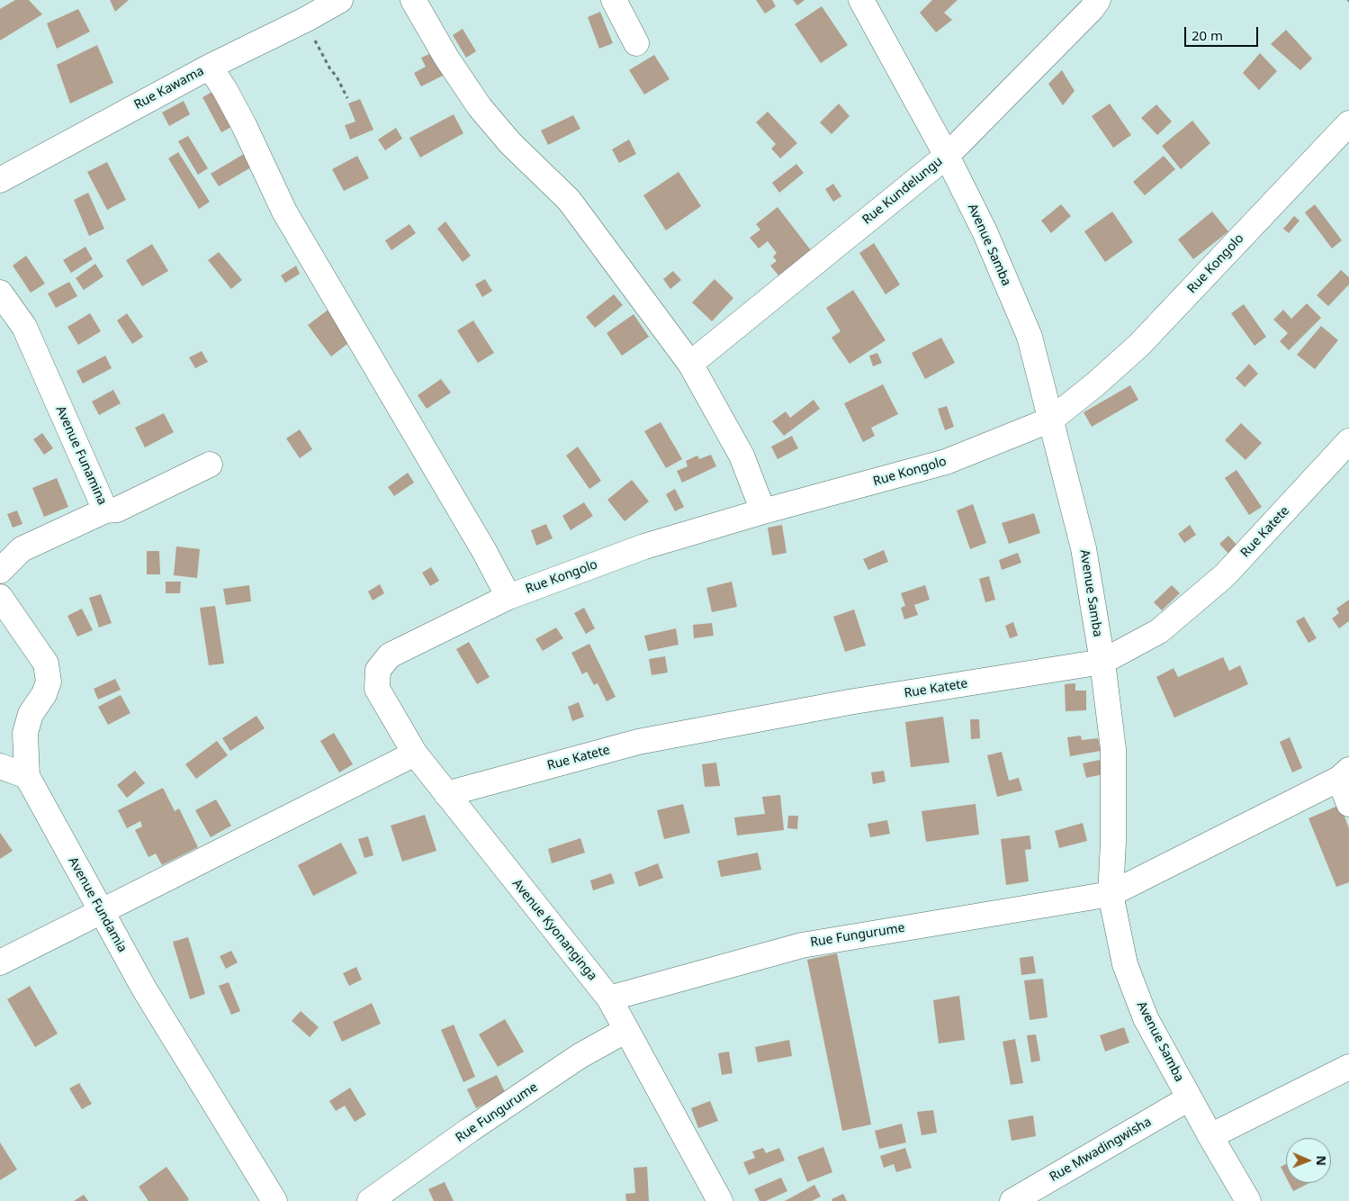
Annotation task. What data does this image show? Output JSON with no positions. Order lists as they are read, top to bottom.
{
  "streets": {
    "street": [
      "Rue Kawama",
      "Rue Kundelungu",
      "Avenue Samba",
      "Rue Kongolo",
      "Avenue Funamina",
      "Rue Katete",
      "Avenue Fundamia",
      "Avenue Kyonanginga",
      "Rue Fungurume",
      "Rue Mwadingwisha"
    ]
  },
  "crossings": [
    ["Rue Kundelungu", "Avenue Samba"],
    ["Avenue Samba", "Rue Kongolo"],
    ["Avenue Samba", "Rue Katete"],
    ["Avenue Samba", "Rue Fungurume"],
    ["Avenue Samba", "Rue Mwadingwisha"],
    ["Rue Kongolo", "Avenue Kyonanginga"],
    ["Rue Katete", "Avenue Kyonanginga"],
    ["Avenue Kyonanginga", "Rue Fungurume"]
  ],
  "scale_bar": "20 m",
  "north": "right"
}
